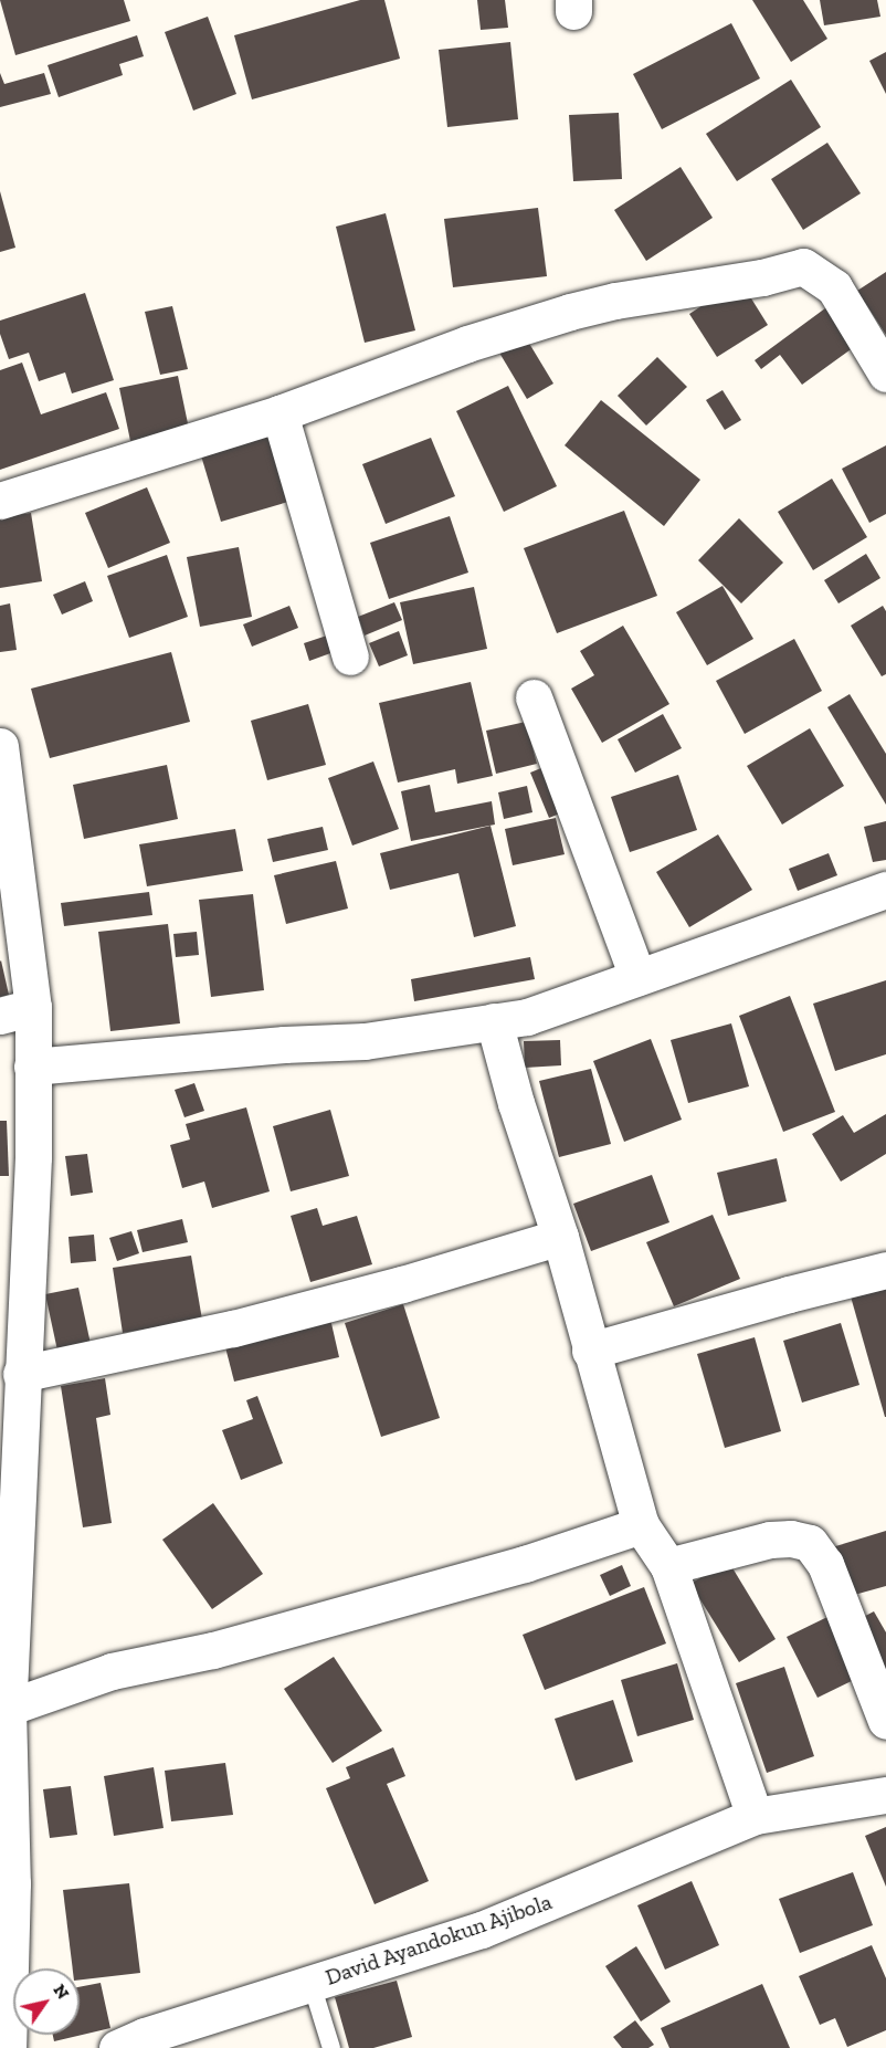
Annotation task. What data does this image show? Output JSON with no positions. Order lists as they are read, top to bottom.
{
  "streets": {
    "street": ["David Ayandokun Ajibola"]
  },
  "north": "top right"
}
